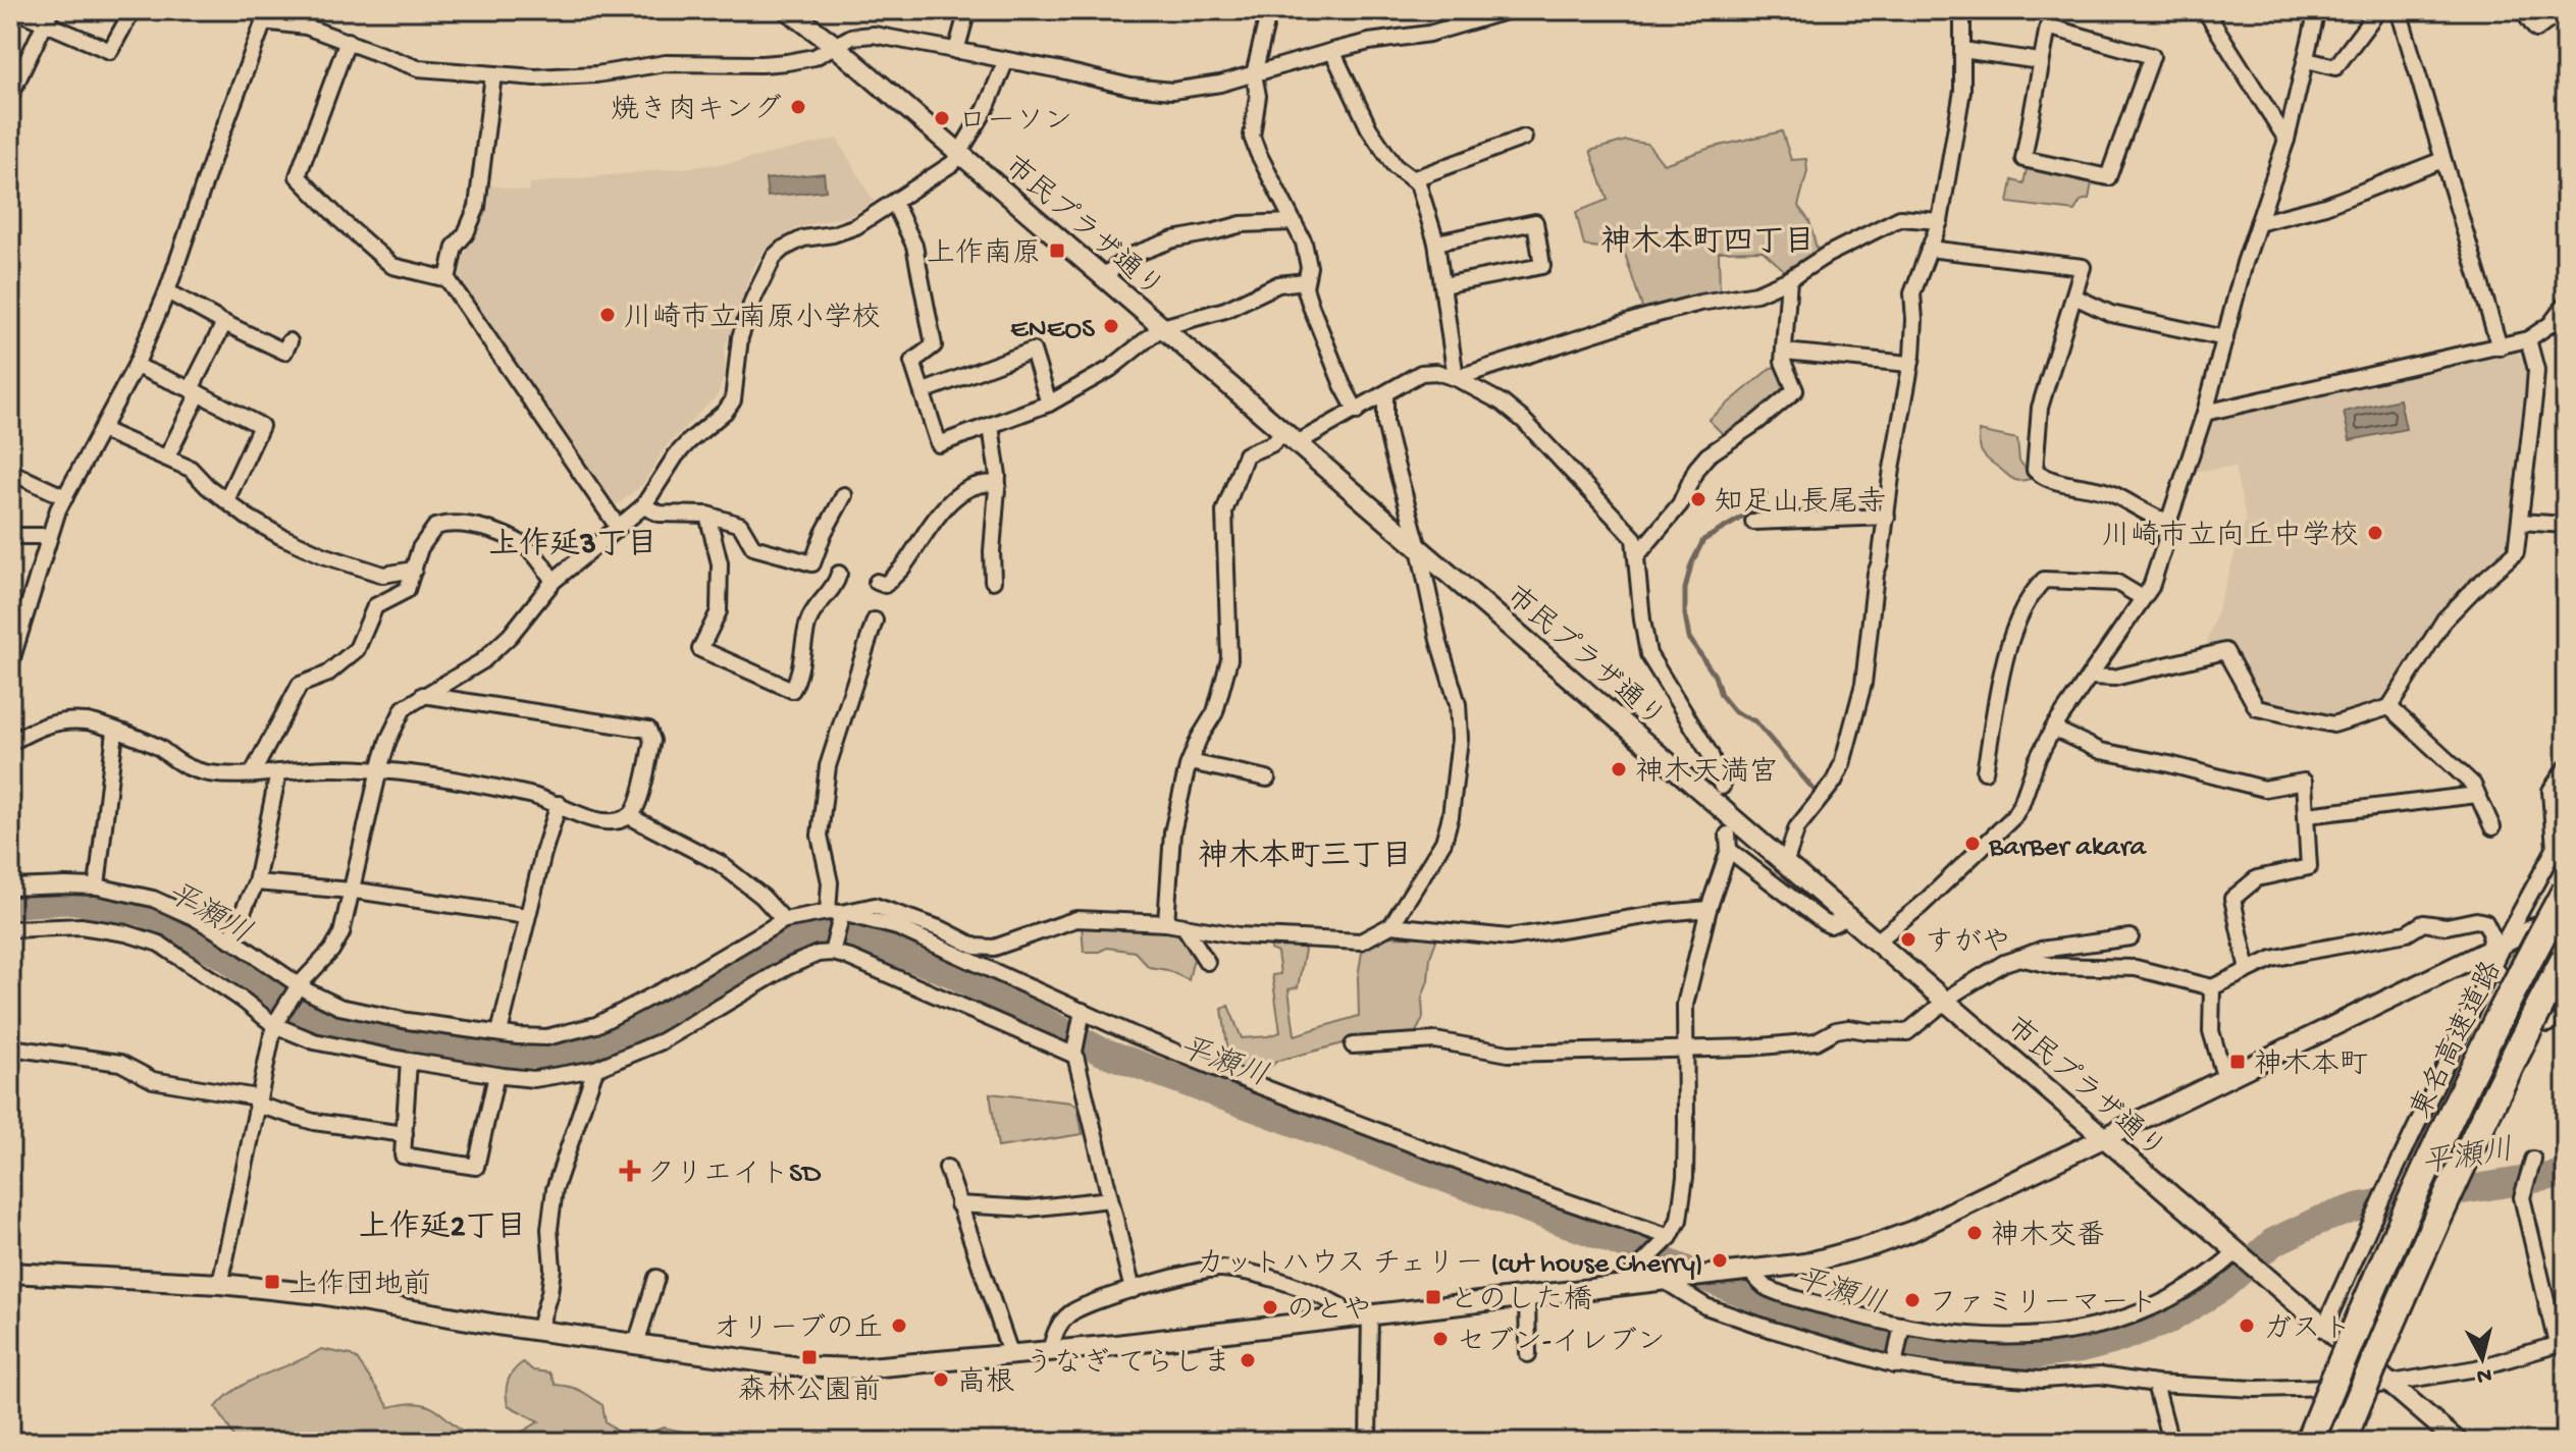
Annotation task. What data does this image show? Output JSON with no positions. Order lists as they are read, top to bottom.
{
  "streets": {
    "highway": ["東名高速道路"],
    "street": ["市民プラザ通り"]
  },
  "districts": [
    "神木本町四丁目",
    "上作延3丁目",
    "神木本町三丁目",
    "上作延2丁目"
  ],
  "water": ["平瀬川"],
  "places": {
    "other": [
      "焼き肉キング",
      "ローソン",
      "川崎市立南原小学校",
      "ENEOS",
      "知足山長尾寺",
      "川崎市立向丘中学校",
      "神木天満宮",
      "BarBer akara",
      "すがや",
      "神木交番",
      "カットハウス チェリー (cut house Cherry)",
      "ファミリーマート",
      "のとや",
      "オリーブの丘",
      "ガスト",
      "セブン-イレブン",
      "うなぎ てらしま",
      "高根"
    ],
    "transit": [
      "上作南原",
      "神木本町",
      "上作団地前",
      "とのした橋",
      "森林公園前"
    ],
    "health": ["クリエイトSD"]
  },
  "north": "bottom"
}
